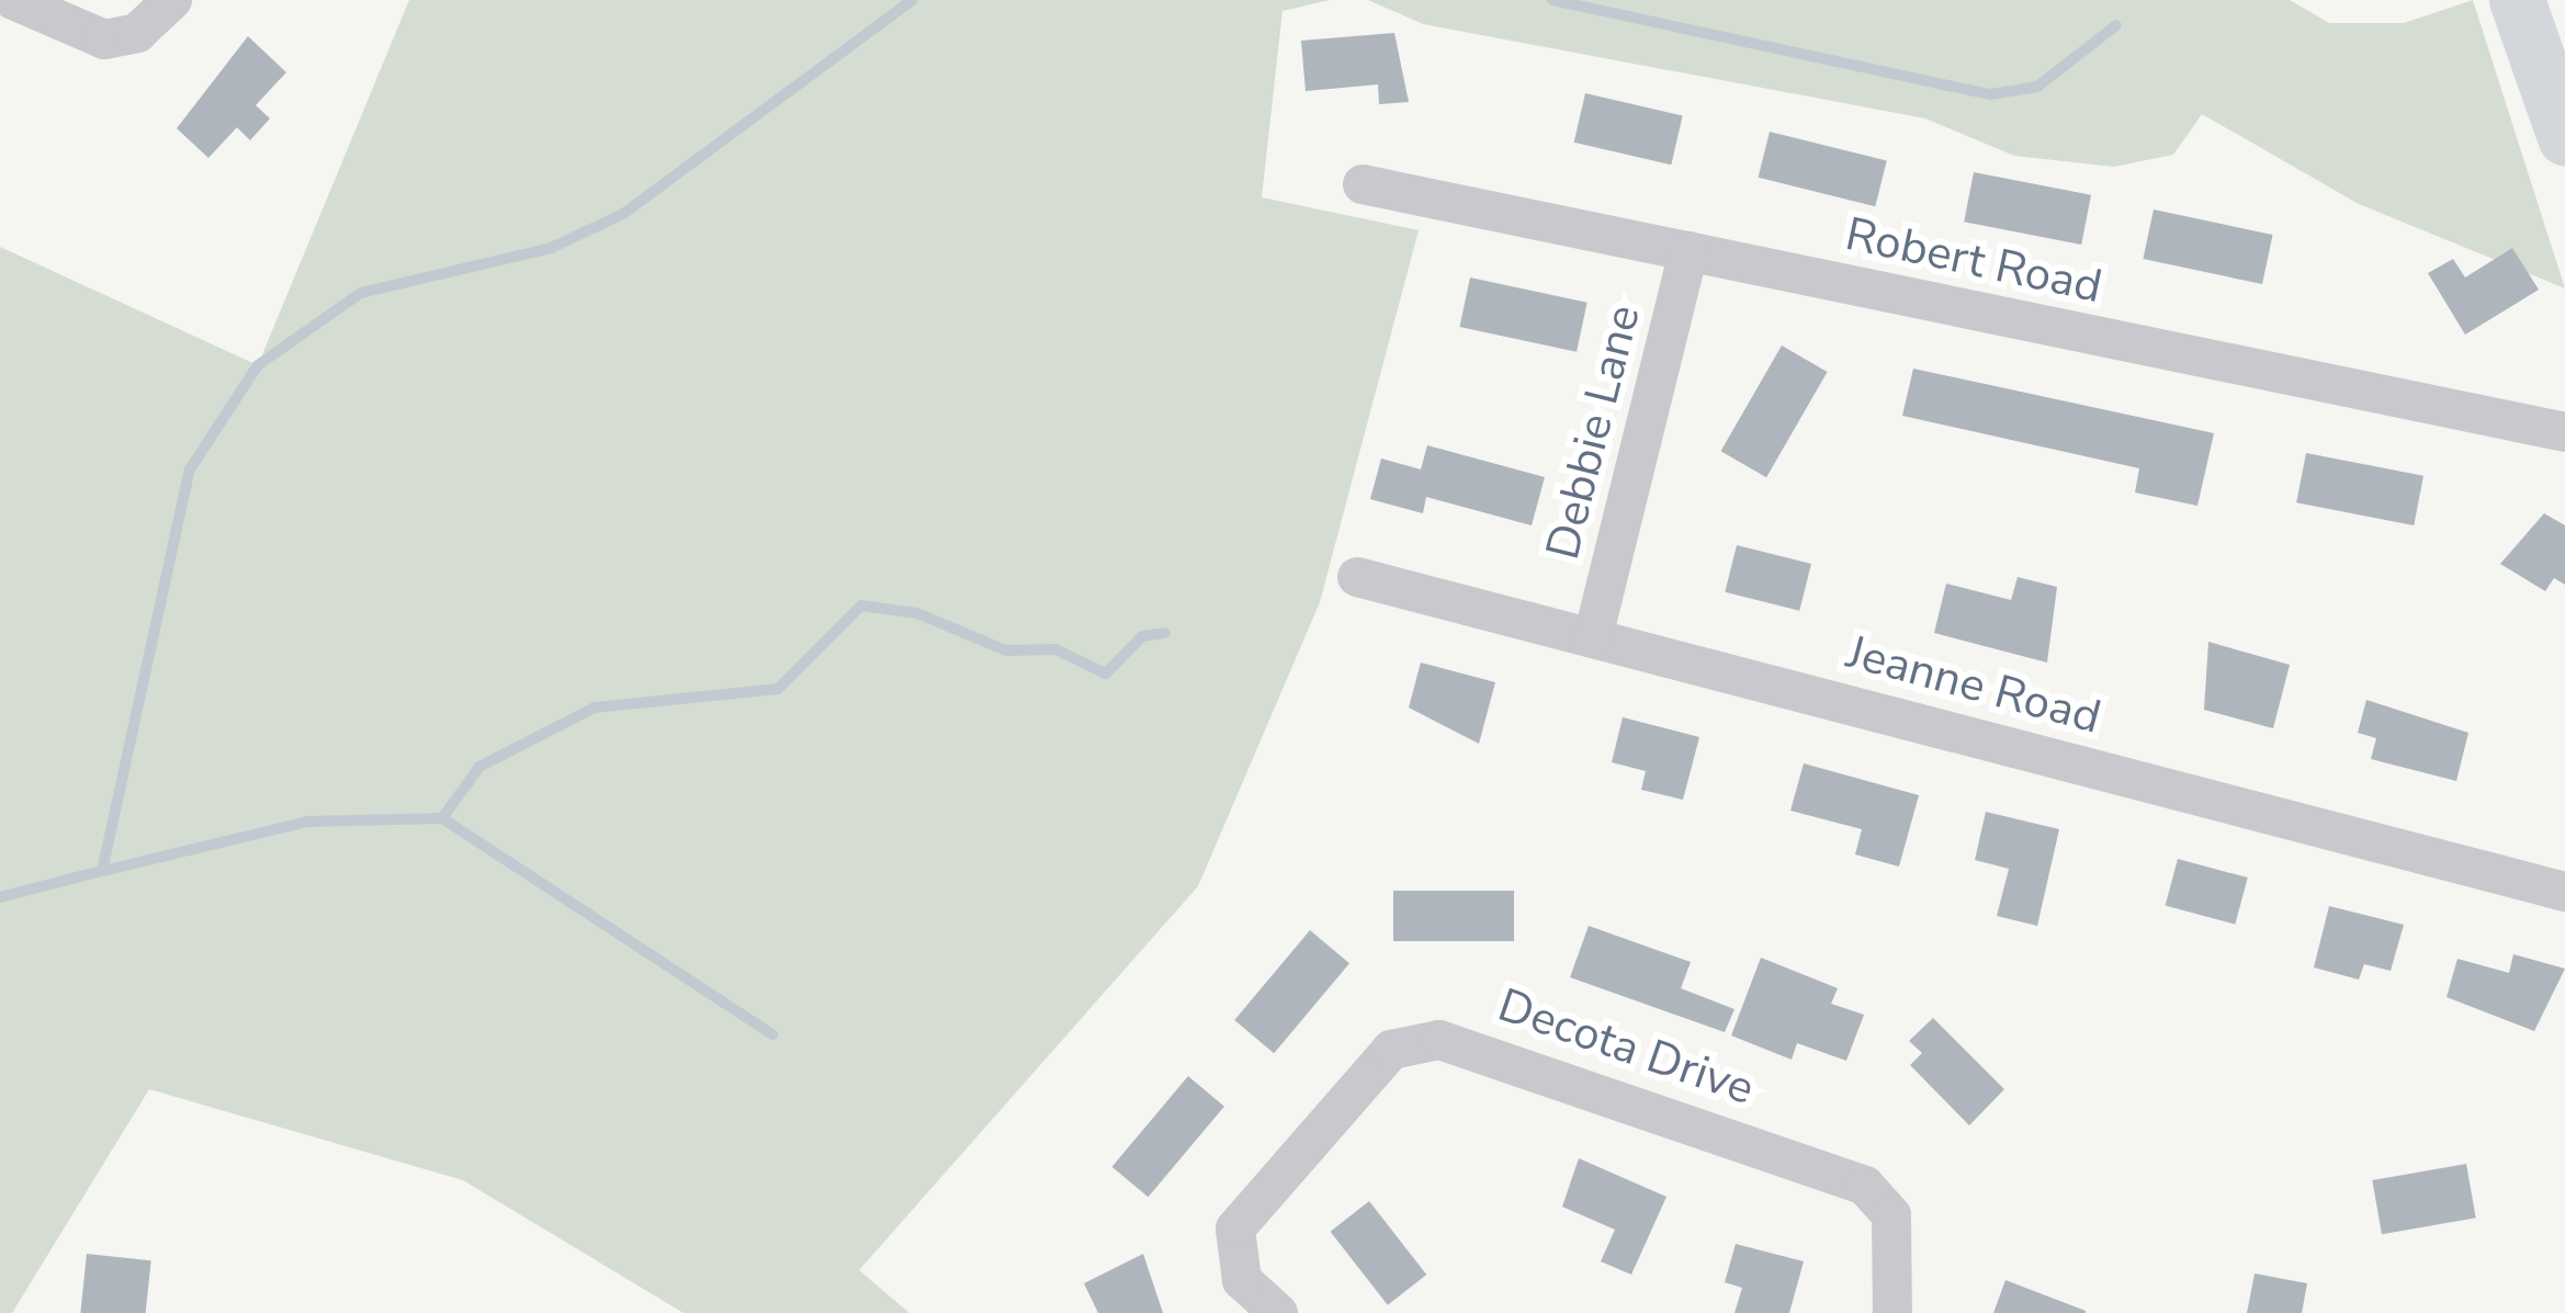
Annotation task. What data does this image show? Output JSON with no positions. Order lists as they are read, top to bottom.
{
  "streets": {
    "street": [
      "Robert Road",
      "Debbie Lane",
      "Jeanne Road",
      "Decota Drive"
    ]
  },
  "crossings": [
    ["Robert Road", "Debbie Lane"],
    ["Debbie Lane", "Jeanne Road"]
  ]
}
